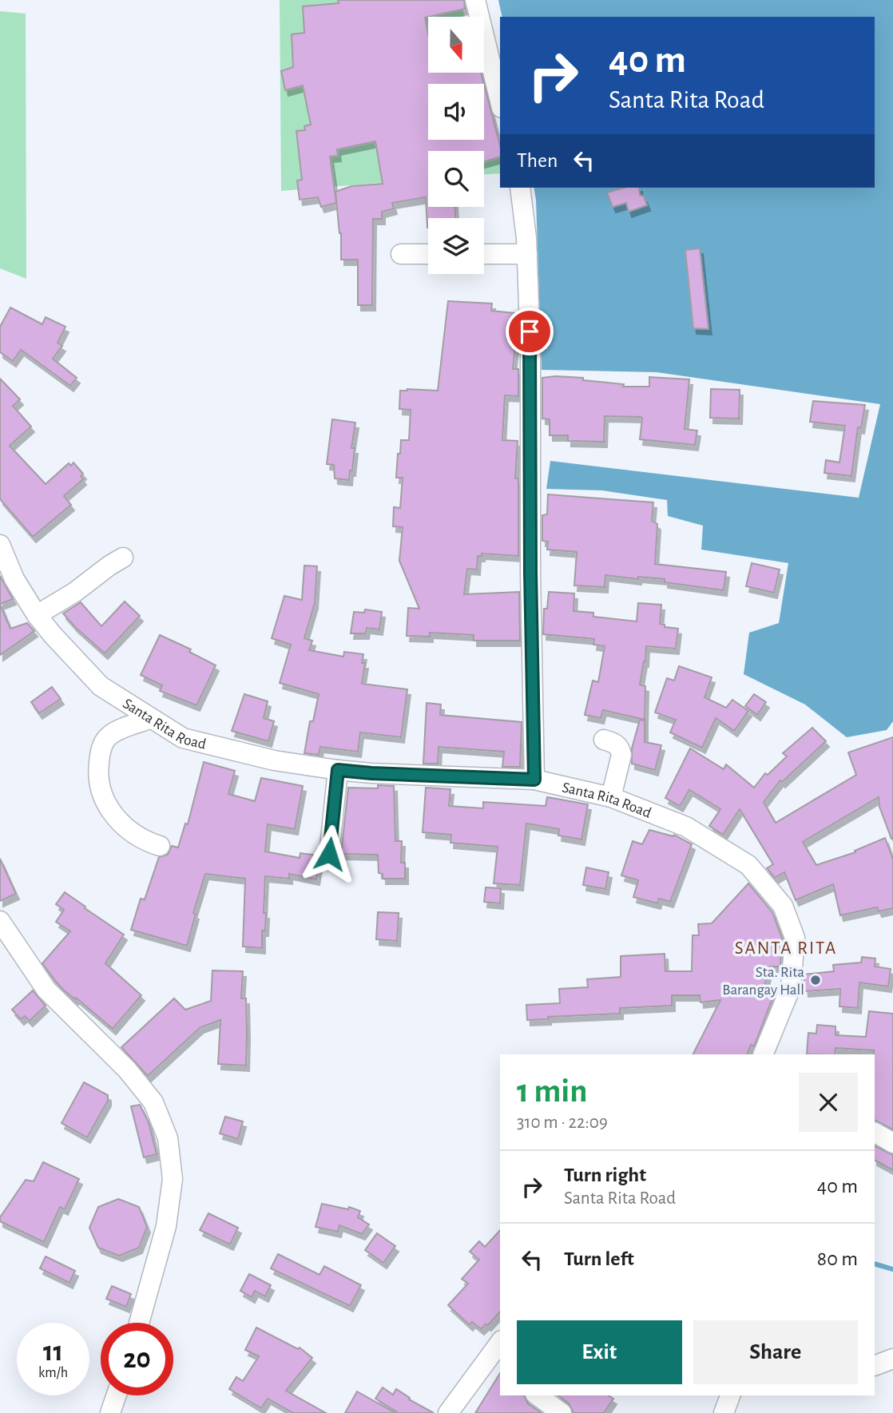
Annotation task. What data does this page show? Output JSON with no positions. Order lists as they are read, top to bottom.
{
  "streets": {
    "street": ["Santa Rita Road"]
  },
  "districts": ["SANTA RITA"],
  "places": ["Sta. Rita Barangay Hall"],
  "north": "bottom",
  "page": {
    "turn": ["40 m", "Santa Rita Road"],
    "then": "Then",
    "heading": ["1 min", "310 m · 22:09"],
    "list": [
      {
        "name": "Turn right",
        "note": "Santa Rita Road",
        "value": "40 m"
      },
      {
        "name": "Turn left",
        "value": "80 m"
      }
    ],
    "buttons": ["Exit", "Share"],
    "speed": "11 km/h",
    "limit": "20"
  }
}
